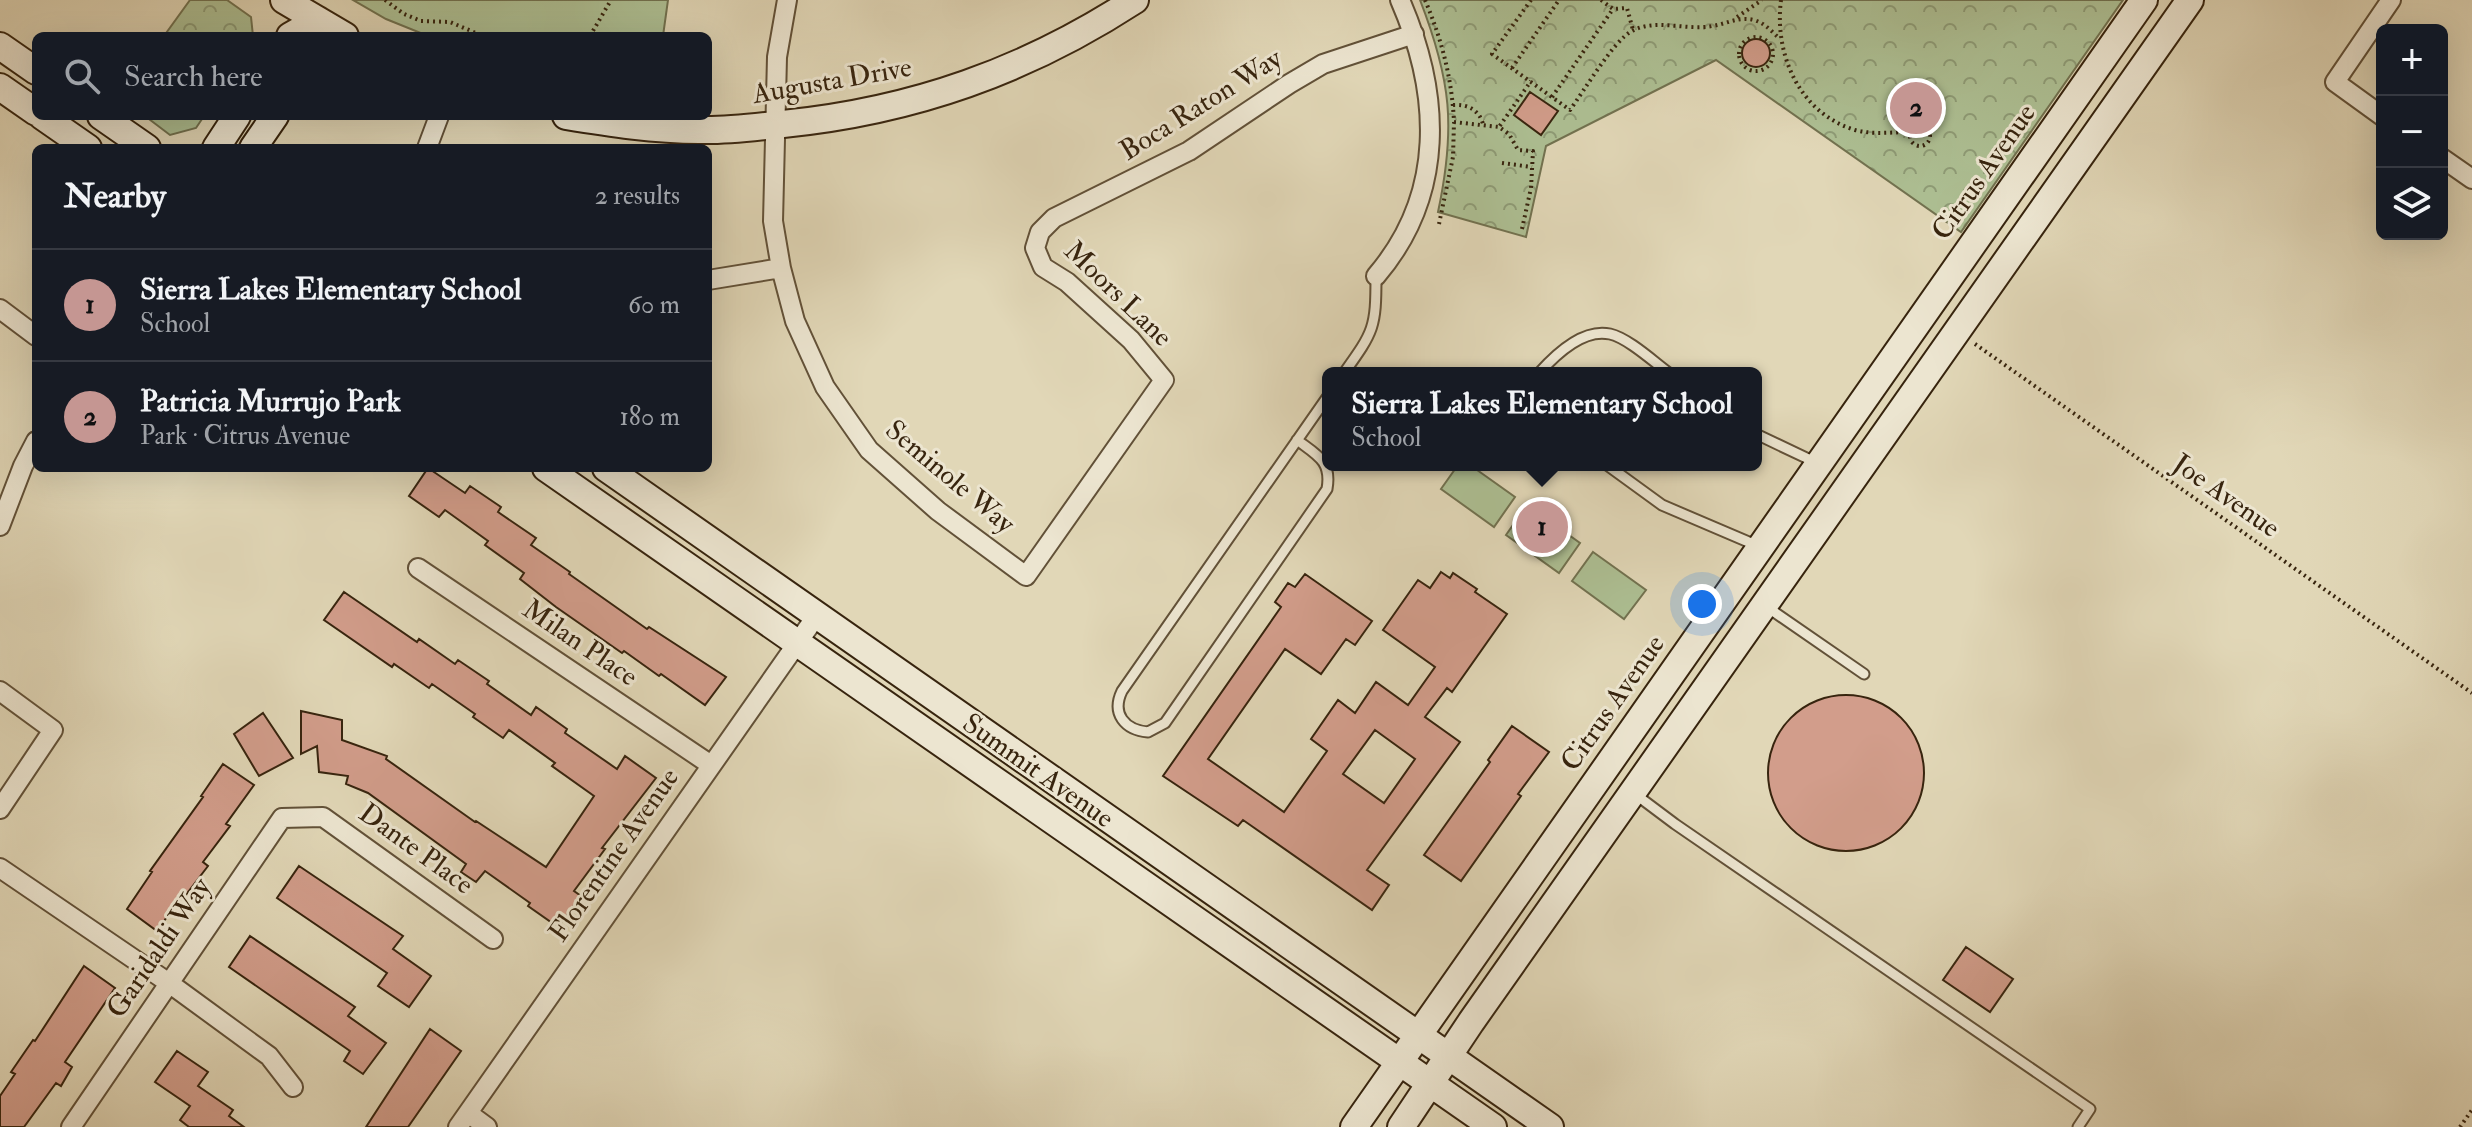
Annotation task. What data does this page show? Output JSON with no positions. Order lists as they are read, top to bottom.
{
  "streets": {
    "main road": ["Augusta Drive", "Citrus Avenue", "Summit Avenue"],
    "street": [
      "Boca Raton Way",
      "Moors Lane",
      "Seminole Way",
      "Milan Place",
      "Dante Place",
      "Florentine Avenue",
      "Garidaldi Way"
    ],
    "path": ["Joe Avenue"]
  },
  "crossings": [
    ["Augusta Drive", "Seminole Way"],
    ["Boca Raton Way", "Moors Lane"],
    ["Citrus Avenue", "Summit Avenue"],
    ["Moors Lane", "Seminole Way"],
    ["Milan Place", "Florentine Avenue"],
    ["Summit Avenue", "Florentine Avenue"],
    ["Dante Place", "Garidaldi Way"]
  ],
  "page": {
    "map_buttons": ["+", "−"],
    "search": "Search here",
    "pins": ["2", "1"],
    "heading": ["Nearby", "2 results"],
    "list": [
      {
        "mark": "1",
        "name": "Sierra Lakes Elementary School",
        "note": "School",
        "value": "60 m"
      },
      {
        "mark": "2",
        "name": "Patricia Murrujo Park",
        "note": "Park · Citrus Avenue",
        "value": "180 m"
      }
    ],
    "popup": ["Sierra Lakes Elementary School", "School"]
  }
}
